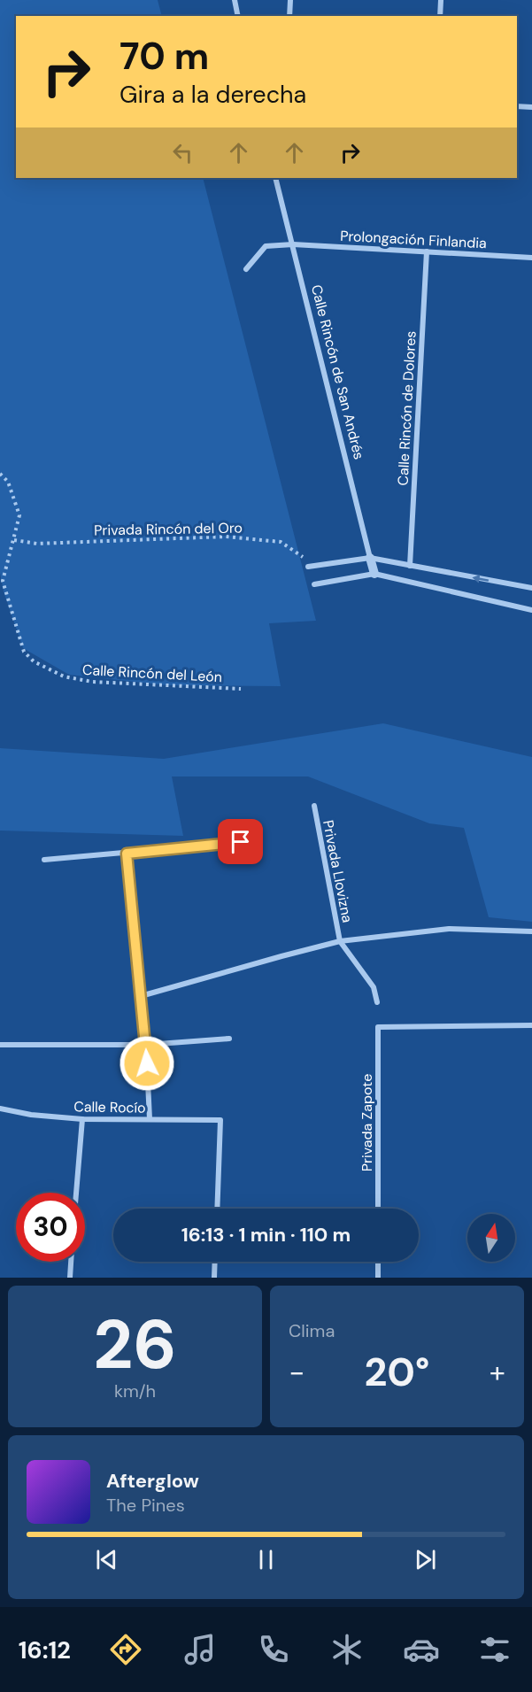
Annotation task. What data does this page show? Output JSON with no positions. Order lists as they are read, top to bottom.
{
  "streets": {
    "street": [
      "Prolongación Finlandia",
      "Calle Rincón de San Andrés",
      "Calle Rincón de Dolores",
      "Privada Llovizna",
      "Calle Rocío",
      "Privada Zapote"
    ],
    "path": ["Privada Rincón del Oro", "Calle Rincón del León"]
  },
  "crossings": [
    ["Prolongación Finlandia", "Calle Rincón de San Andrés"],
    ["Prolongación Finlandia", "Calle Rincón de Dolores"],
    ["Privada Rincón del Oro", "Calle Rincón del León"]
  ],
  "north": "top",
  "page": {
    "turn": ["70 m", "Gira a la derecha"],
    "limit": "30",
    "trip": "16:13 · 1 min · 110 m",
    "tile": [
      ["26", "km/h"],
      "Clima"
    ],
    "heat": ["−", "20°", "+"],
    "song": ["Afterglow", "The Pines"],
    "tabs": "16:12"
  }
}
